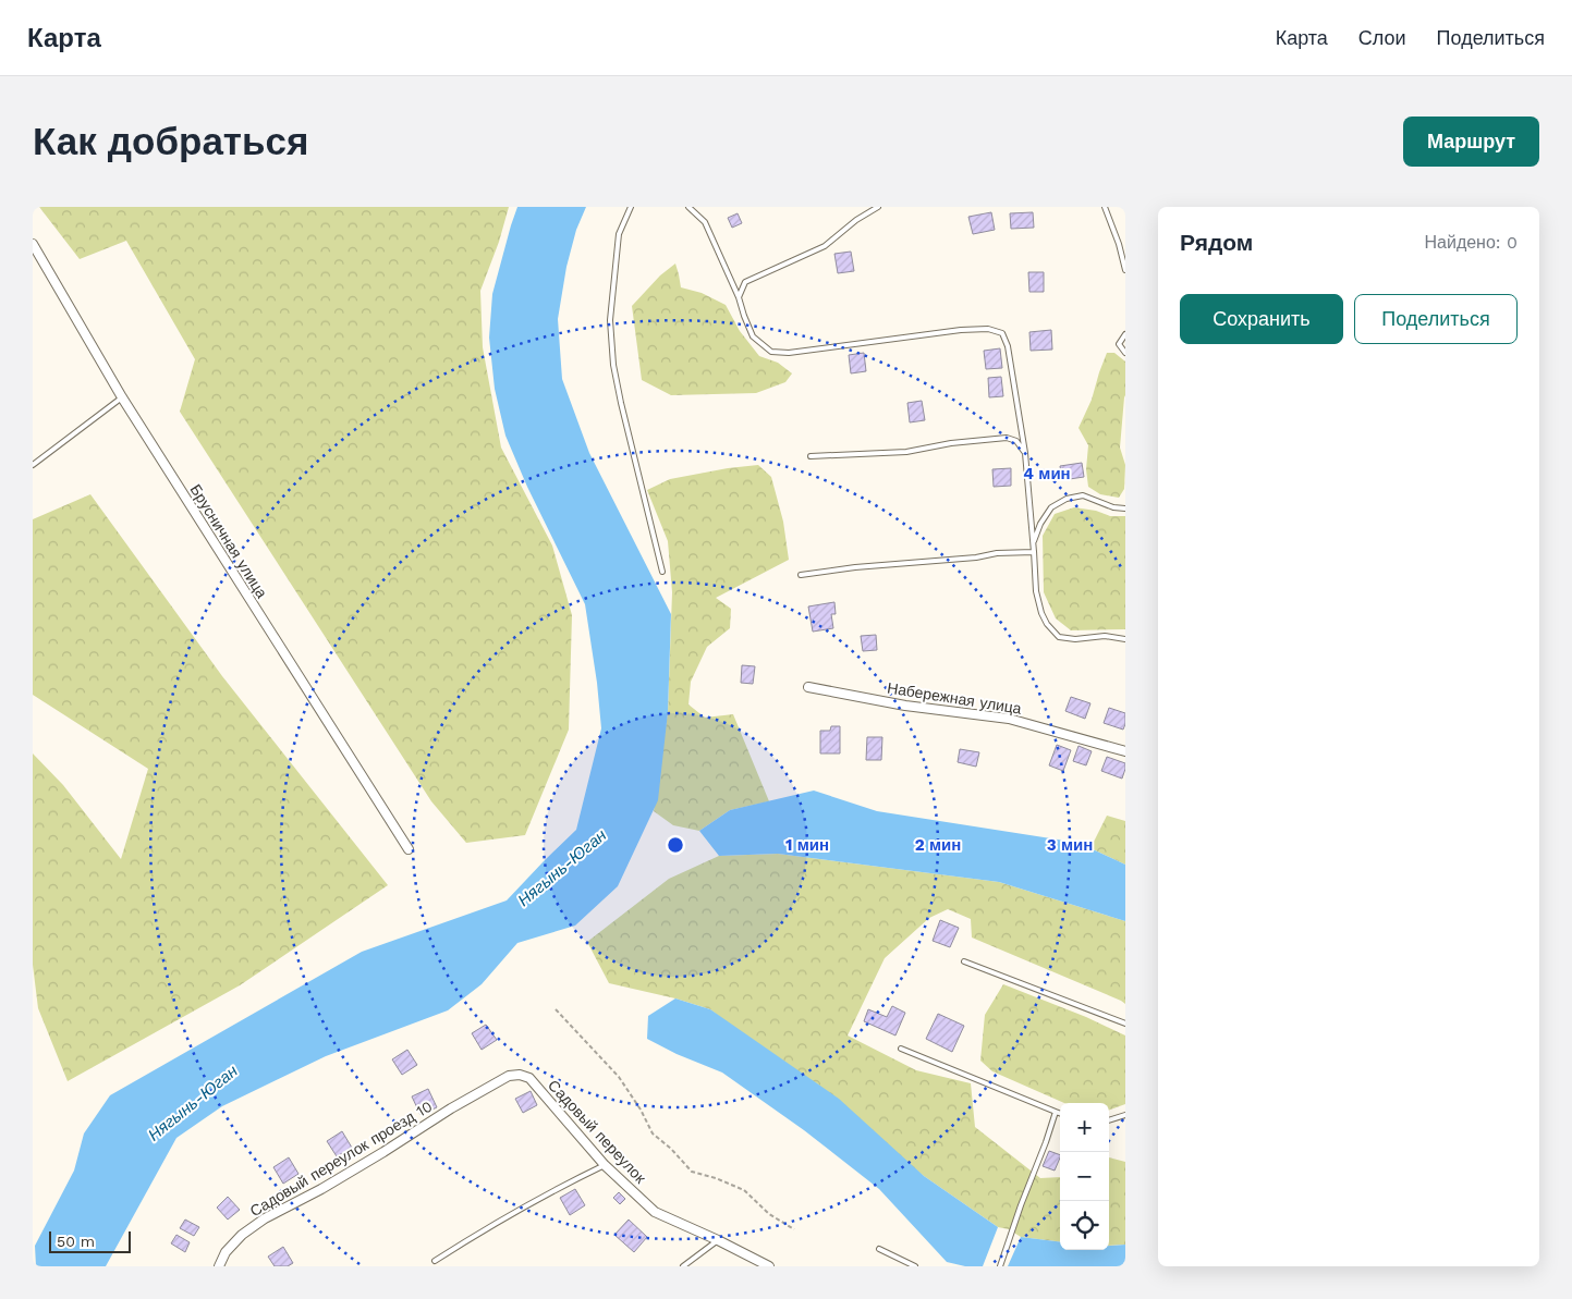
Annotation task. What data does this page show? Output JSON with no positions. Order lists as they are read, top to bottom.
{
  "streets": {
    "street": [
      "Брусничная улица",
      "Набережная улица",
      "Садовый переулок",
      "Садовый переулок проезд 10"
    ]
  },
  "crossings": [
    ["Садовый переулок", "Садовый переулок проезд 10"]
  ],
  "water": ["Нягынь-Юган"],
  "scale_bar": "50 m",
  "page": {
    "header": "Карта",
    "nav": ["Карта", "Слои", "Поделиться"],
    "buttons": [
      "Маршрут",
      ["Сохранить", "Поделиться"]
    ],
    "title": "Как добраться",
    "heading": ["Рядом", "Найдено: 0"],
    "map_buttons": ["+", "−"],
    "scale": "50 m"
  },
  "rings": [
    "4 мин",
    "1 мин",
    "2 мин",
    "3 мин"
  ]
}
